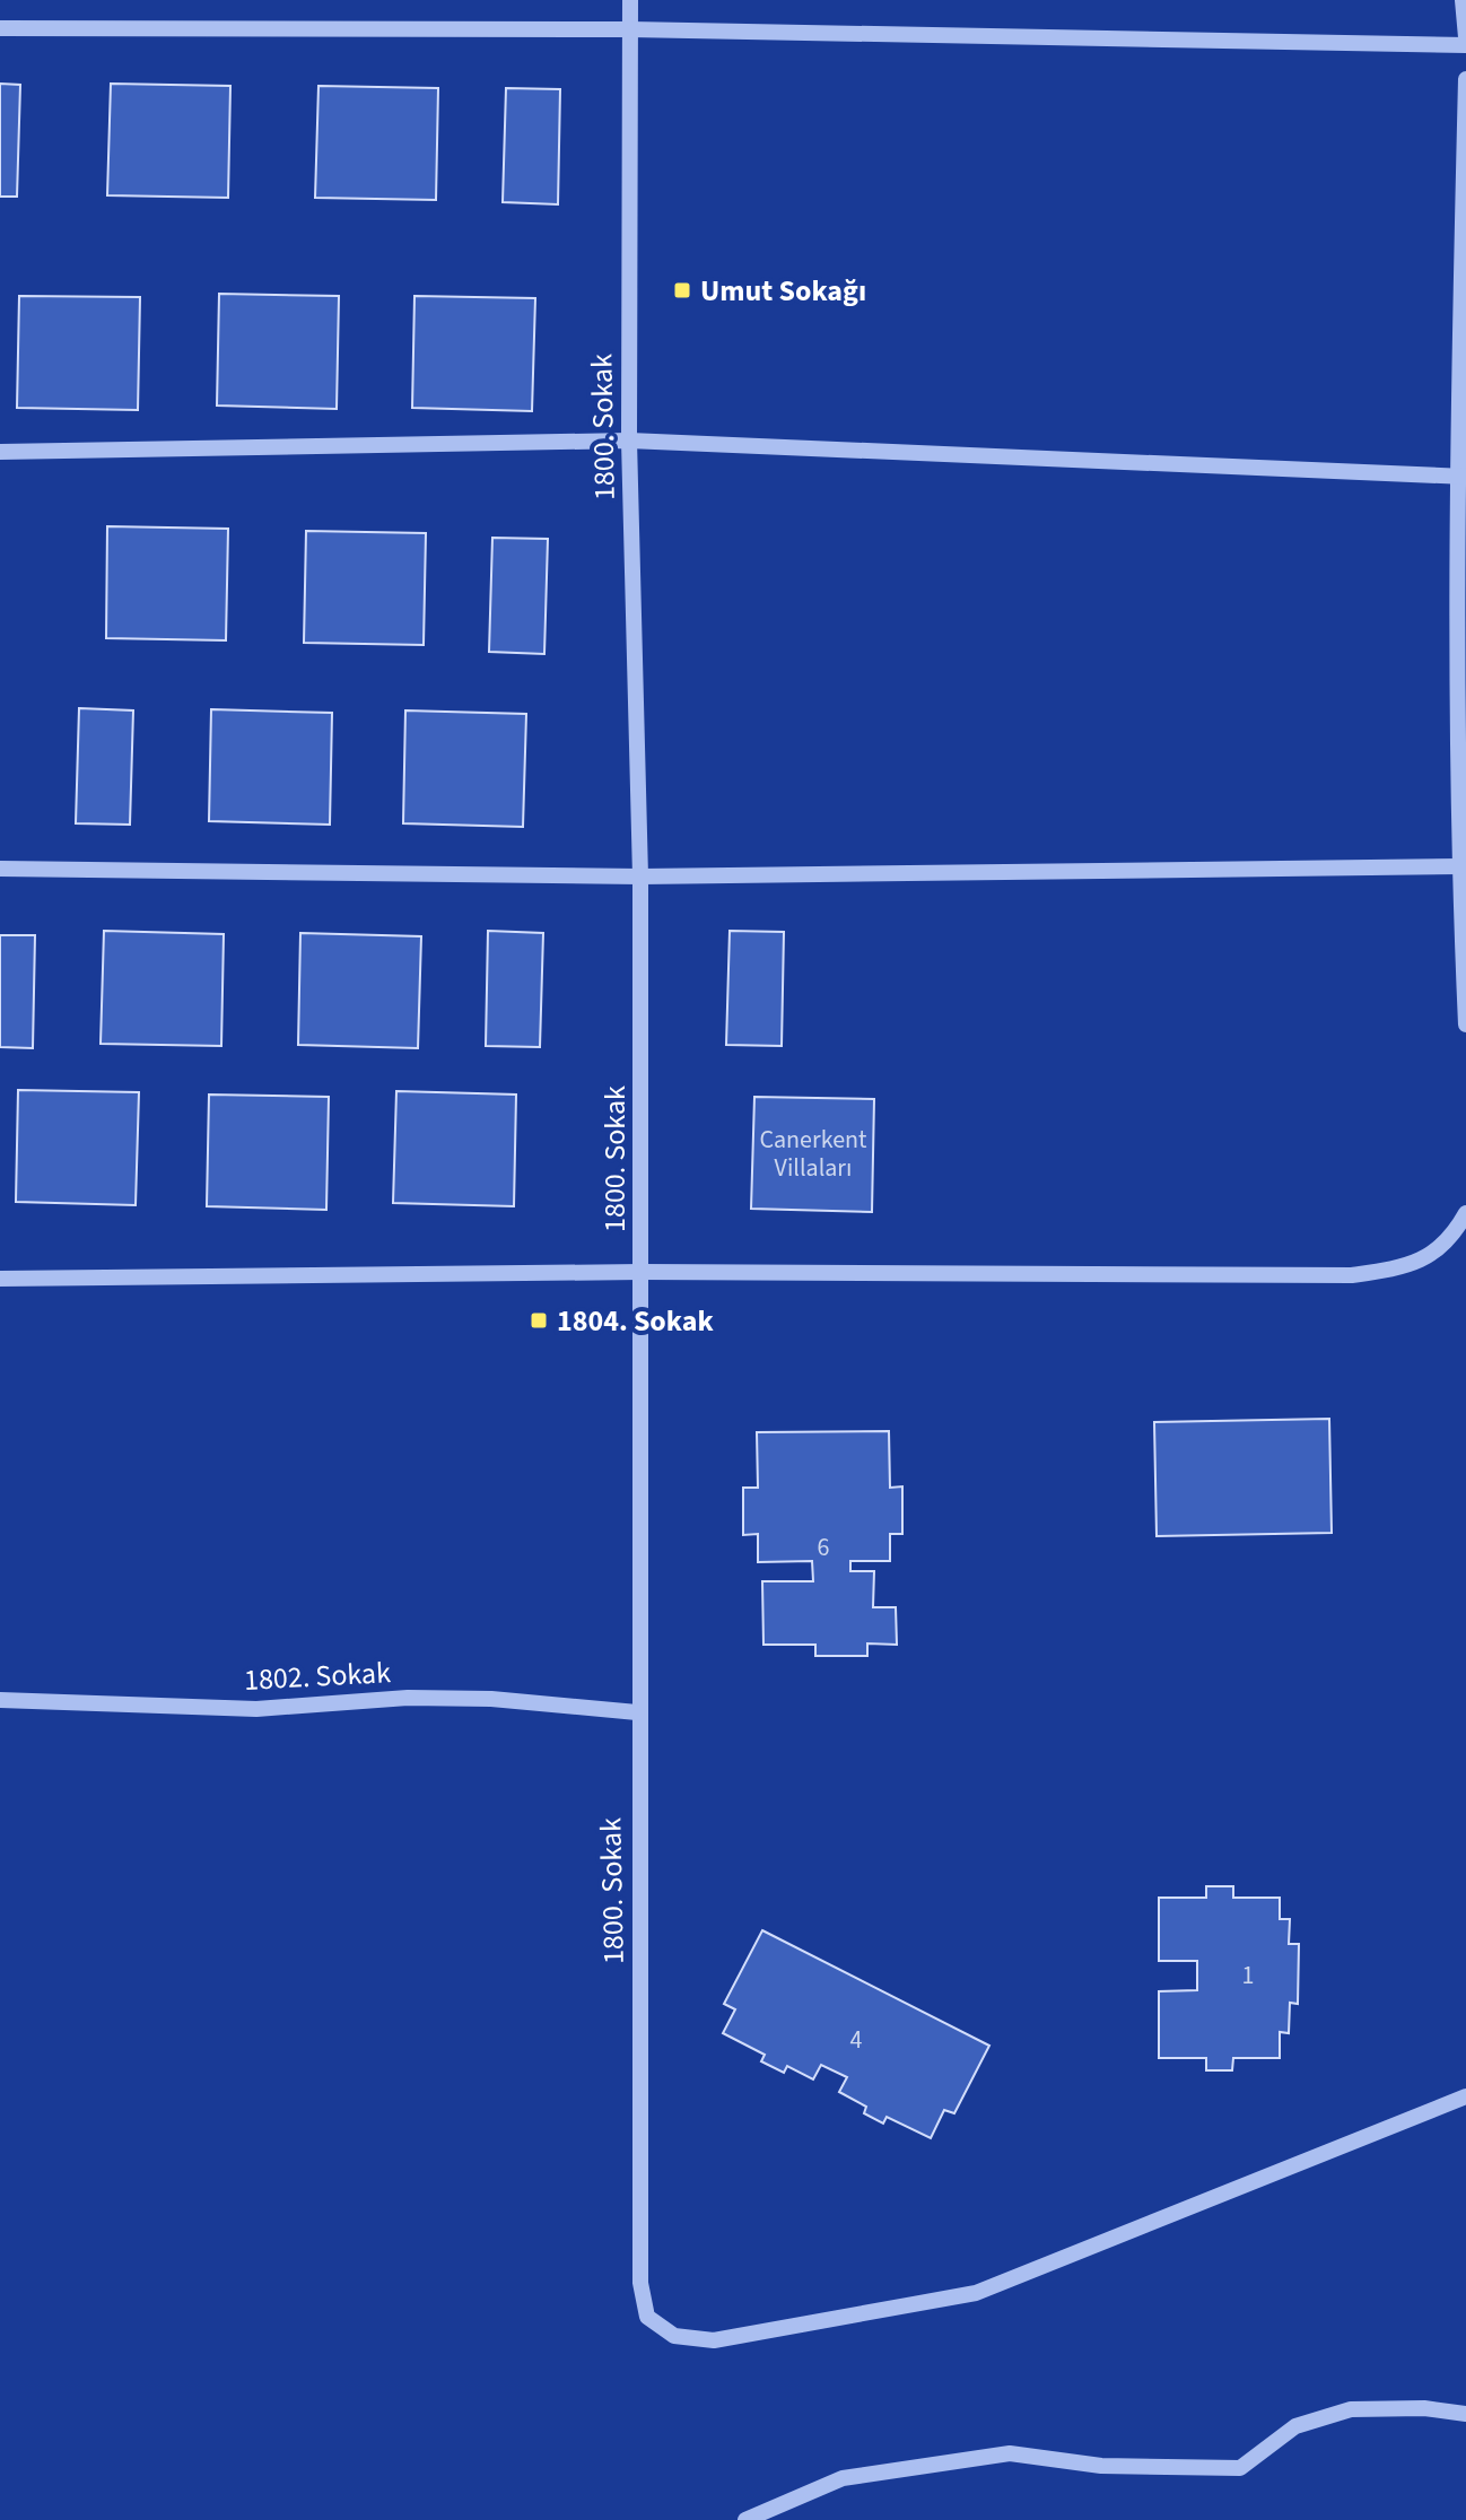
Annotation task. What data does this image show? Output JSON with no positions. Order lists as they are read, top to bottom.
{
  "streets": {
    "street": ["1800. Sokak", "1802. Sokak"]
  },
  "crossings": [
    ["1800. Sokak", "1802. Sokak"]
  ],
  "places": {
    "transit": ["Umut Sokağı", "1804. Sokak"]
  },
  "house_numbers": [
    "Canerkent Villaları",
    "6",
    "1",
    "4"
  ]
}
